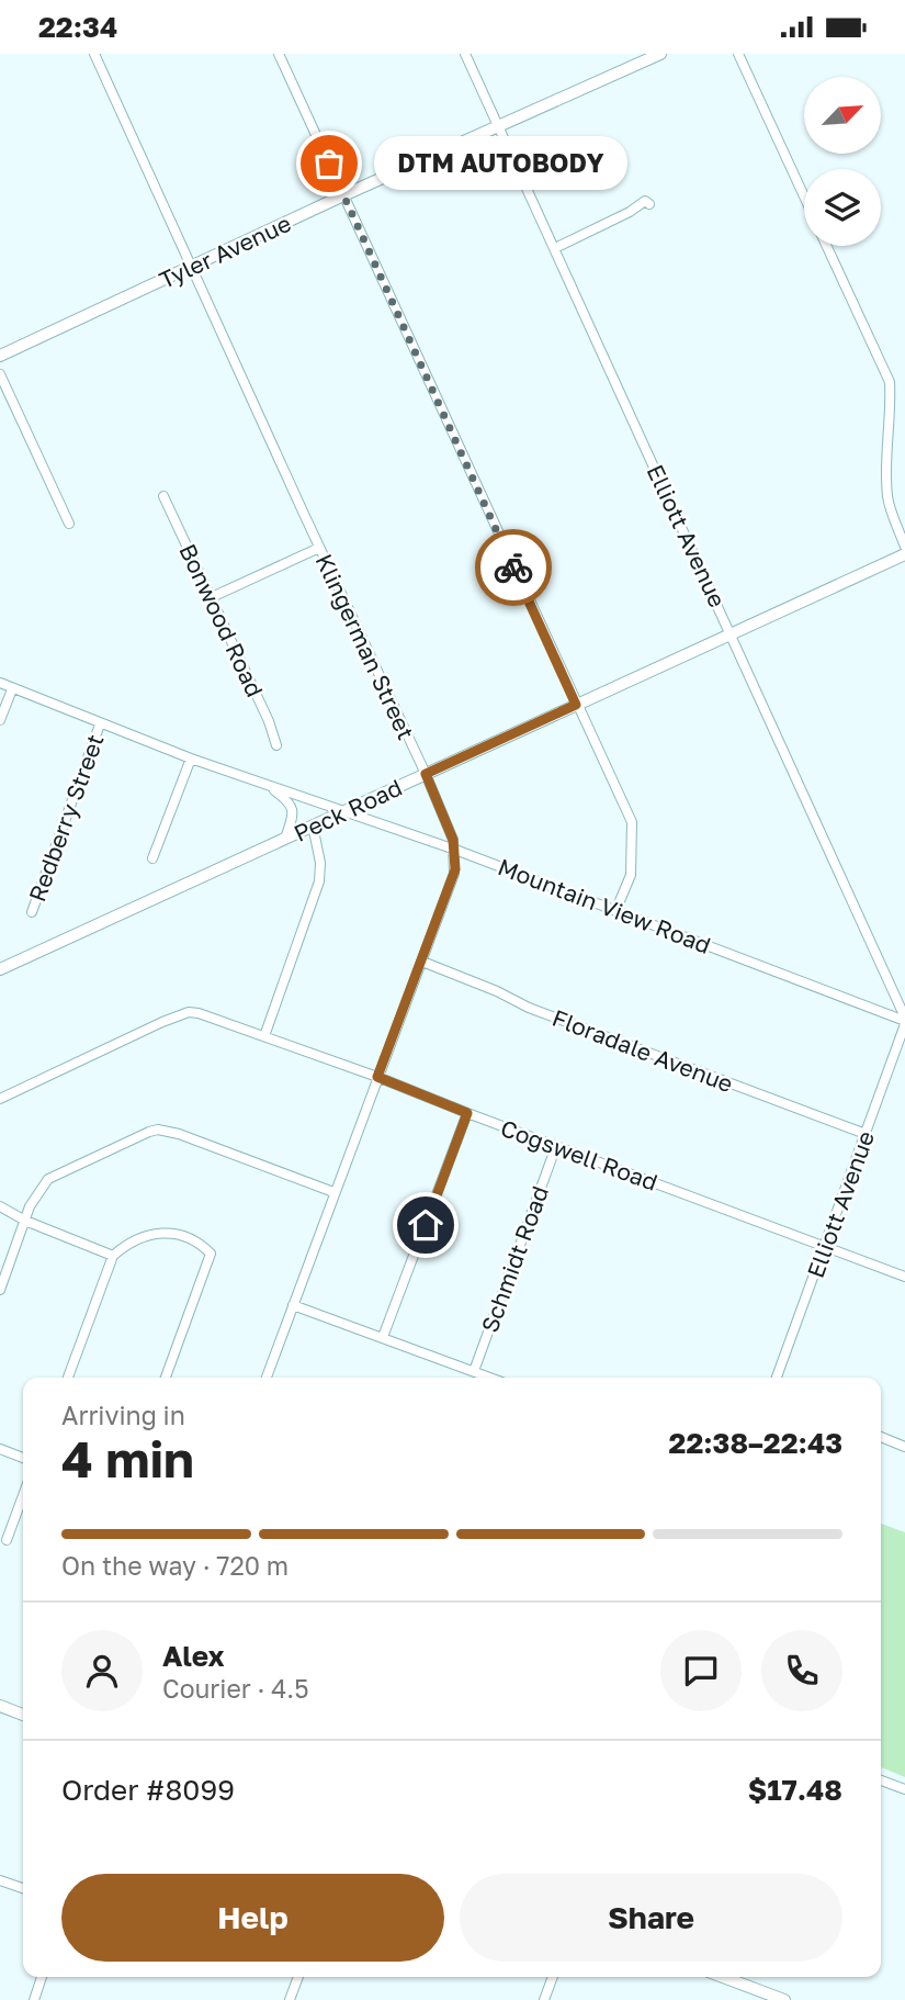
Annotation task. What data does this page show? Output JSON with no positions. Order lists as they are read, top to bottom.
{
  "streets": {
    "main road": ["Tyler Avenue", "Peck Road"],
    "street": [
      "Elliott Avenue",
      "Bonwood Road",
      "Klingerman Street",
      "Redberry Street",
      "Mountain View Road",
      "Floradale Avenue",
      "Cogswell Road",
      "Schmidt Road"
    ]
  },
  "crossings": [
    ["Tyler Avenue", "Elliott Avenue"],
    ["Tyler Avenue", "Klingerman Street"],
    ["Elliott Avenue", "Peck Road"],
    ["Elliott Avenue", "Mountain View Road"],
    ["Elliott Avenue", "Floradale Avenue"],
    ["Elliott Avenue", "Cogswell Road"],
    ["Klingerman Street", "Peck Road"],
    ["Klingerman Street", "Mountain View Road"],
    ["Klingerman Street", "Floradale Avenue"],
    ["Klingerman Street", "Cogswell Road"],
    ["Peck Road", "Mountain View Road"],
    ["Redberry Street", "Mountain View Road"],
    ["Cogswell Road", "Schmidt Road"]
  ],
  "places": ["DTM AUTOBODY"],
  "north": "top right",
  "page": {
    "status": "22:34",
    "bubble": "DTM AUTOBODY",
    "heading": ["4 min", "Arriving in", "22:38–22:43"],
    "panel": [
      "Alex",
      "Courier · 4.5",
      "Order #8099",
      "$17.48"
    ],
    "bar": "On the way · 720 m",
    "buttons": ["Help", "Share"]
  }
}
